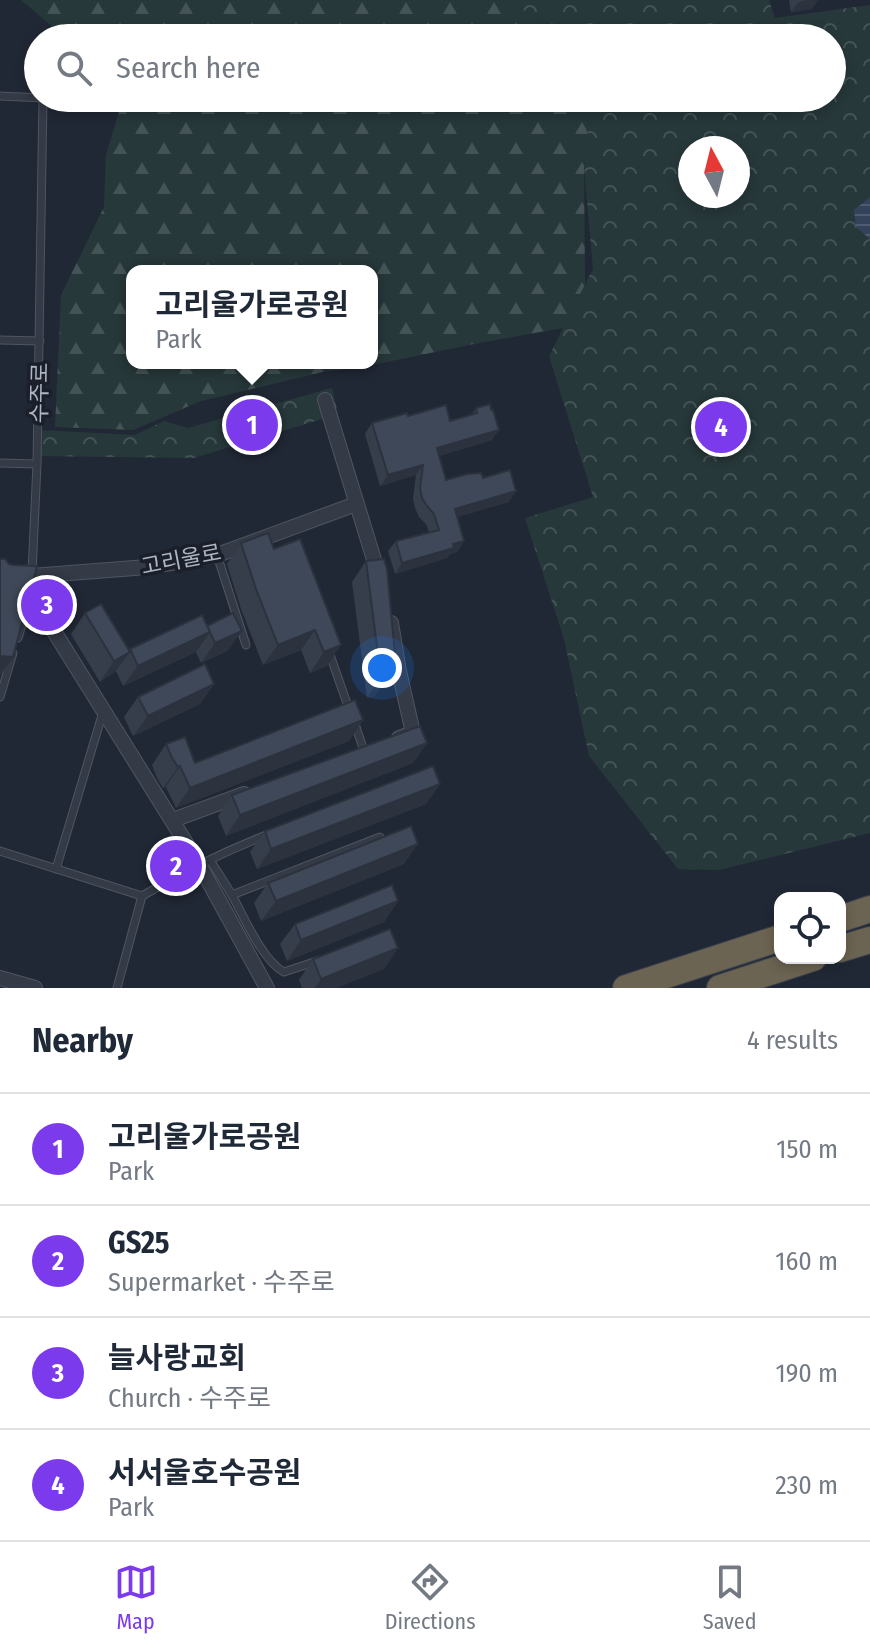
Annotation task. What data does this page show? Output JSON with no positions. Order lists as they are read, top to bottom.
{
  "streets": {
    "street": ["수주로", "고리울로"]
  },
  "crossings": [
    ["수주로", "고리울로"]
  ],
  "north": "top",
  "page": {
    "search": "Search here",
    "popup": ["고리울가로공원", "Park"],
    "pins": [
      "1",
      "4",
      "3",
      "2"
    ],
    "heading": ["Nearby", "4 results"],
    "list": [
      {
        "mark": "1",
        "name": "고리울가로공원",
        "note": "Park",
        "value": "150 m"
      },
      {
        "mark": "2",
        "name": "GS25",
        "note": "Supermarket · 수주로",
        "value": "160 m"
      },
      {
        "mark": "3",
        "name": "늘사랑교회",
        "note": "Church · 수주로",
        "value": "190 m"
      },
      {
        "mark": "4",
        "name": "서서울호수공원",
        "note": "Park",
        "value": "230 m"
      }
    ],
    "nav": ["Map", "Directions", "Saved"]
  }
}
